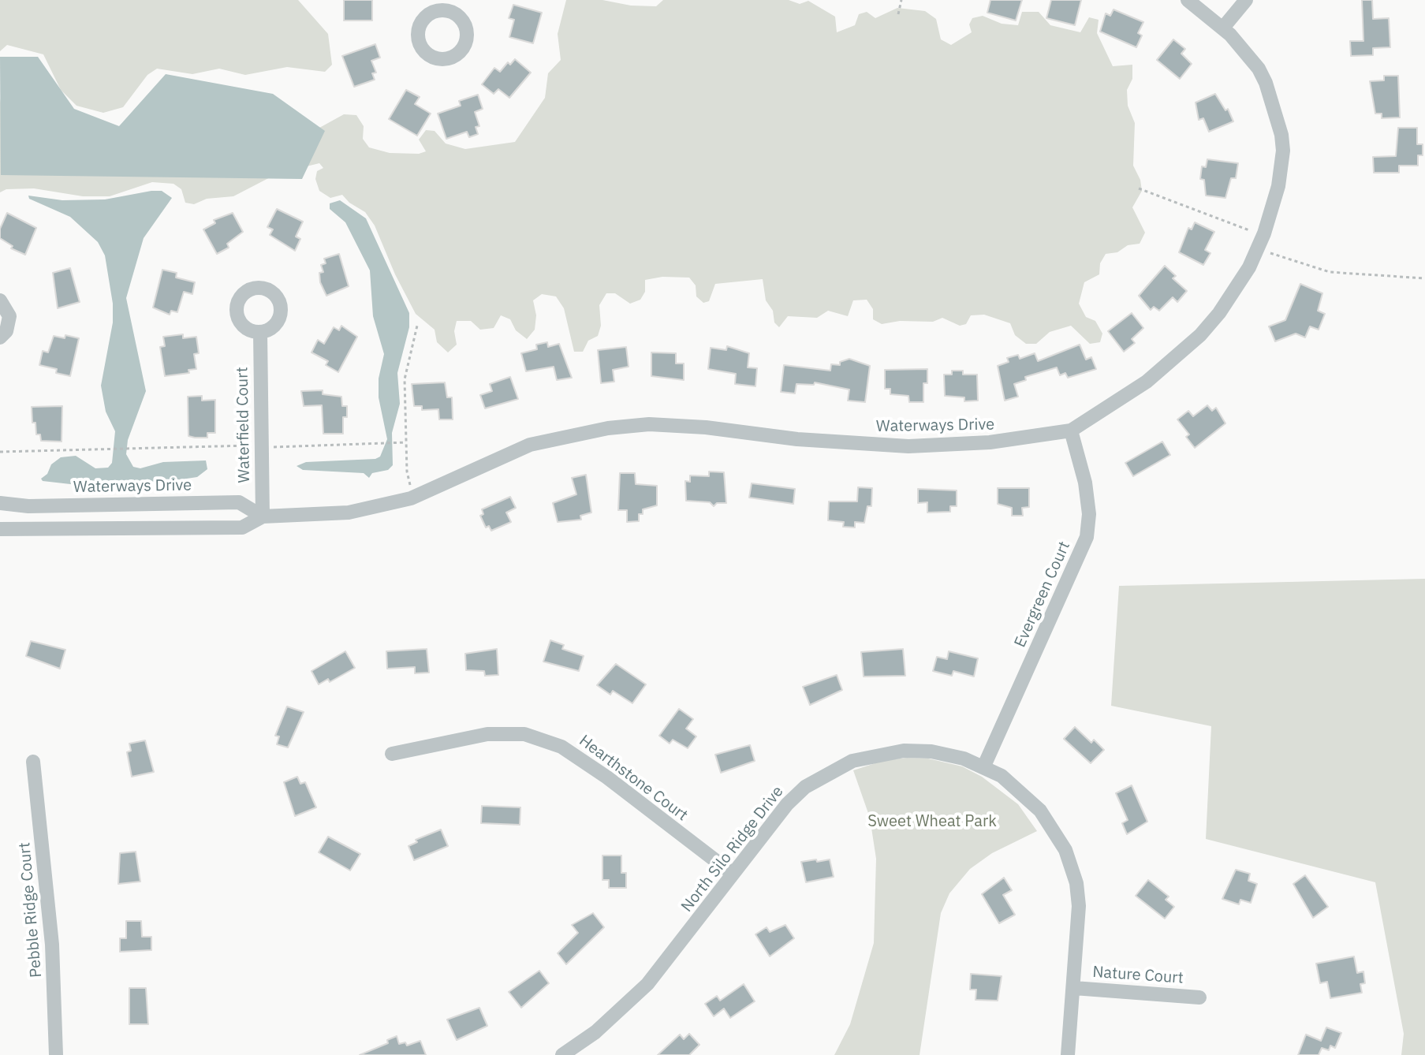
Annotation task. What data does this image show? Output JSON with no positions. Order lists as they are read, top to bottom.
{
  "streets": {
    "street": [
      "Waterfield Court",
      "Waterways Drive",
      "Evergreen Court",
      "Hearthstone Court",
      "North Silo Ridge Drive",
      "Pebble Ridge Court",
      "Nature Court"
    ]
  },
  "crossings": [
    ["Waterfield Court", "Waterways Drive"],
    ["Waterways Drive", "Evergreen Court"],
    ["Evergreen Court", "North Silo Ridge Drive"],
    ["Hearthstone Court", "North Silo Ridge Drive"],
    ["North Silo Ridge Drive", "Nature Court"]
  ],
  "parks": ["Sweet Wheat Park"]
}
